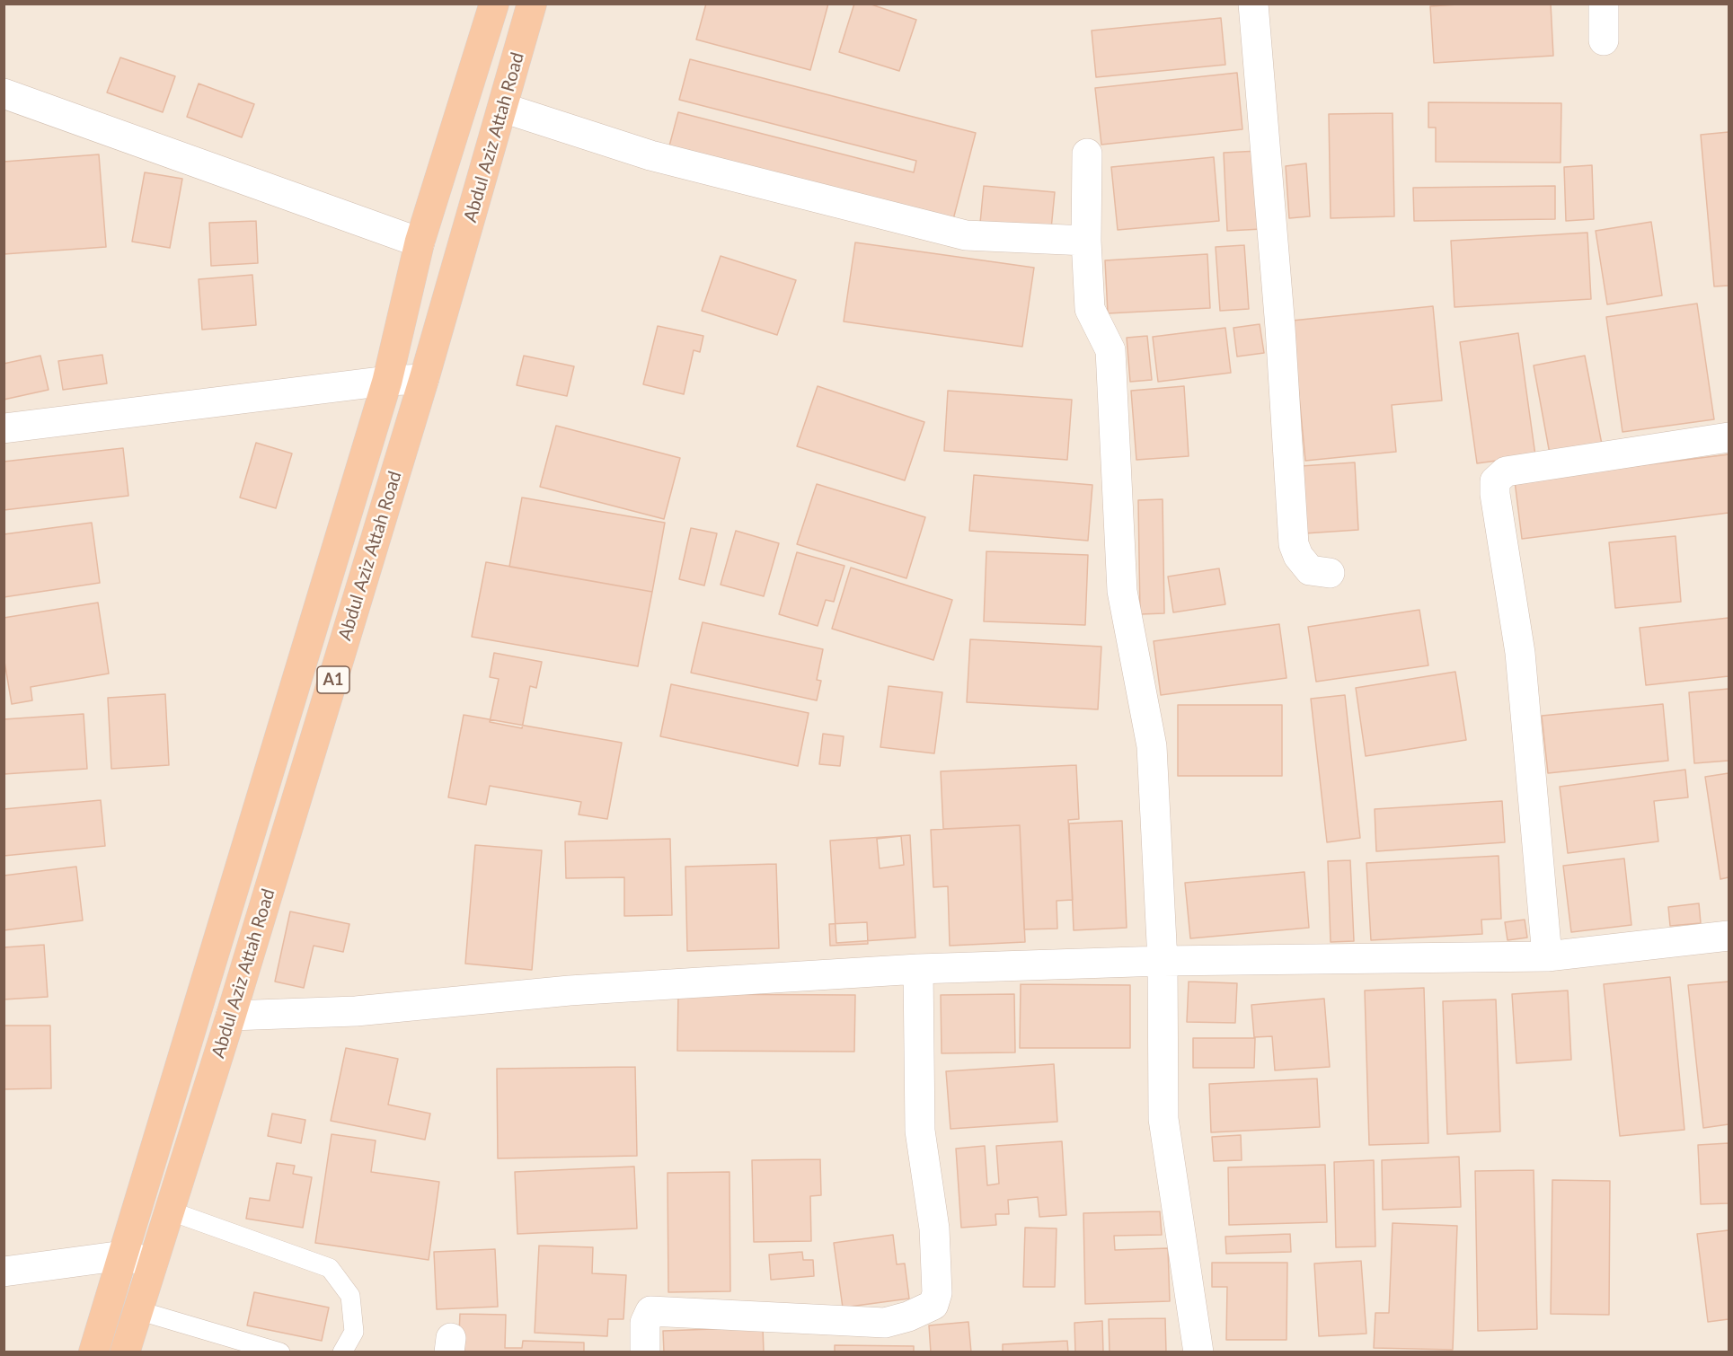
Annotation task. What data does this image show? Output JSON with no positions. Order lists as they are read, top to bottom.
{
  "streets": {
    "highway": ["Abdul Aziz Attah Road", "A1"]
  }
}
